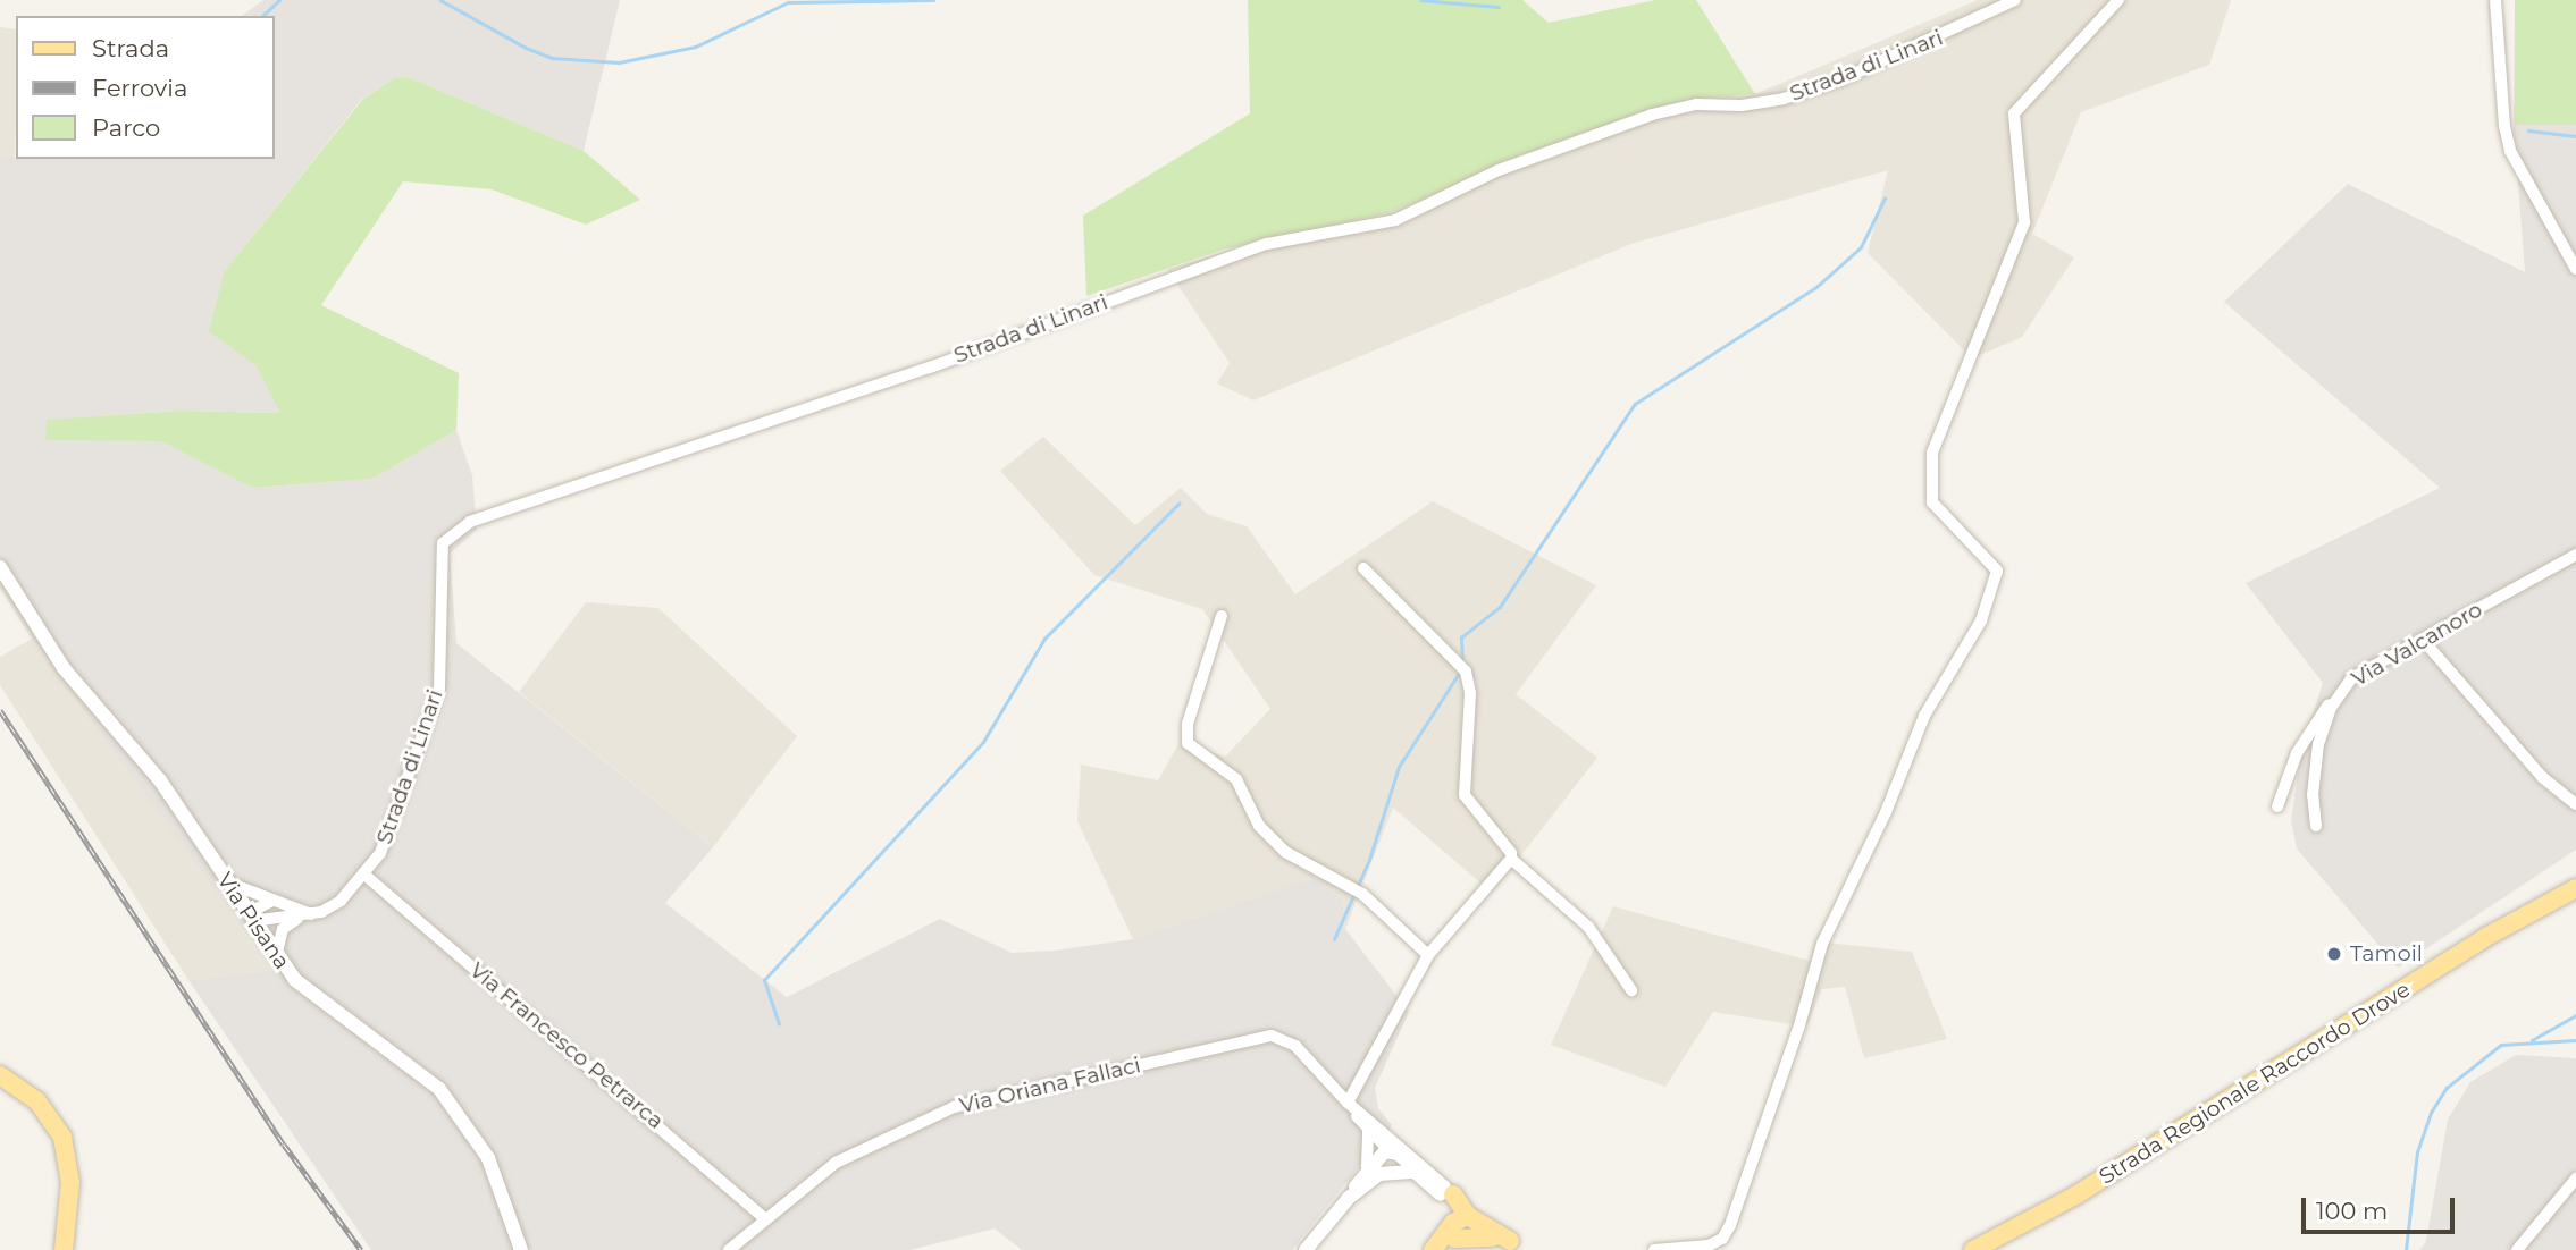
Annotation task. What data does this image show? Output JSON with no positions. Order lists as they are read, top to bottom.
{
  "streets": {
    "main road": ["Strada Regionale Raccordo Drove"],
    "street": [
      "Strada di Linari",
      "Via Valcanoro",
      "Via Pisana",
      "Via Francesco Petrarca",
      "Via Oriana Fallaci"
    ]
  },
  "crossings": [
    ["Strada di Linari", "Via Pisana"],
    ["Strada di Linari", "Via Francesco Petrarca"],
    ["Via Francesco Petrarca", "Via Oriana Fallaci"]
  ],
  "places": ["Tamoil"],
  "legend": ["Strada", "Ferrovia", "Parco"],
  "scale_bar": "100 m"
}
